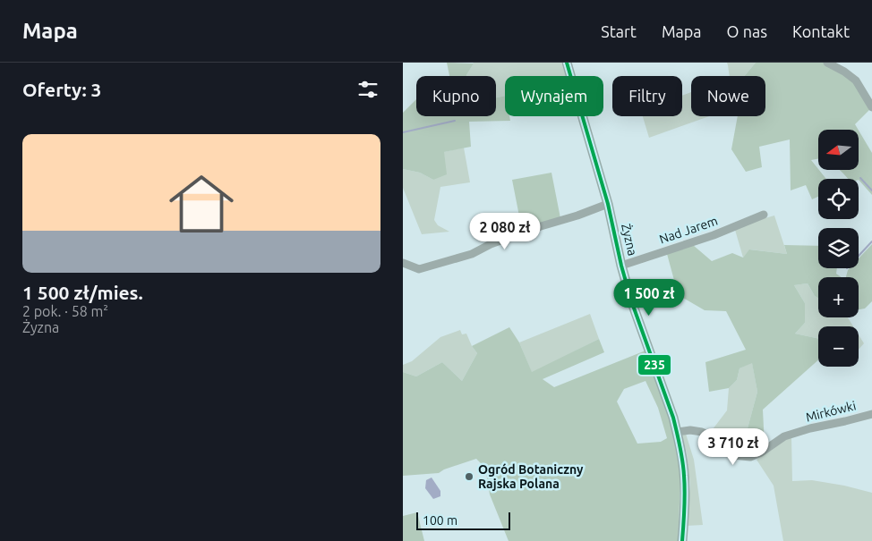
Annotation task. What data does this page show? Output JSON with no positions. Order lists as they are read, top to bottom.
{
  "streets": {
    "street": ["Nad Jarem", "Żyzna", "Mirkówki"]
  },
  "crossings": [
    ["Nad Jarem", "Żyzna"],
    ["Żyzna", "Mirkówki"]
  ],
  "places": ["Ogród Botaniczny Rajska Polana"],
  "lines": ["transit line 235"],
  "scale_bar": "100 m",
  "north": "left",
  "page": {
    "header": "Mapa",
    "nav": [
      "Start",
      "Mapa",
      "O nas",
      "Kontakt"
    ],
    "heading": "Oferty: 3",
    "chip": [
      "Kupno",
      "Wynajem",
      "Filtry",
      "Nowe"
    ],
    "list": [
      {
        "name": "1 500 zł/mies.",
        "note": "2 pok. · 58 m² · Żyzna"
      }
    ],
    "map_buttons": ["+", "−"],
    "price": ["2 080 zł", "1 500 zł", "3 710 zł"],
    "scale": "100 m"
  }
}
